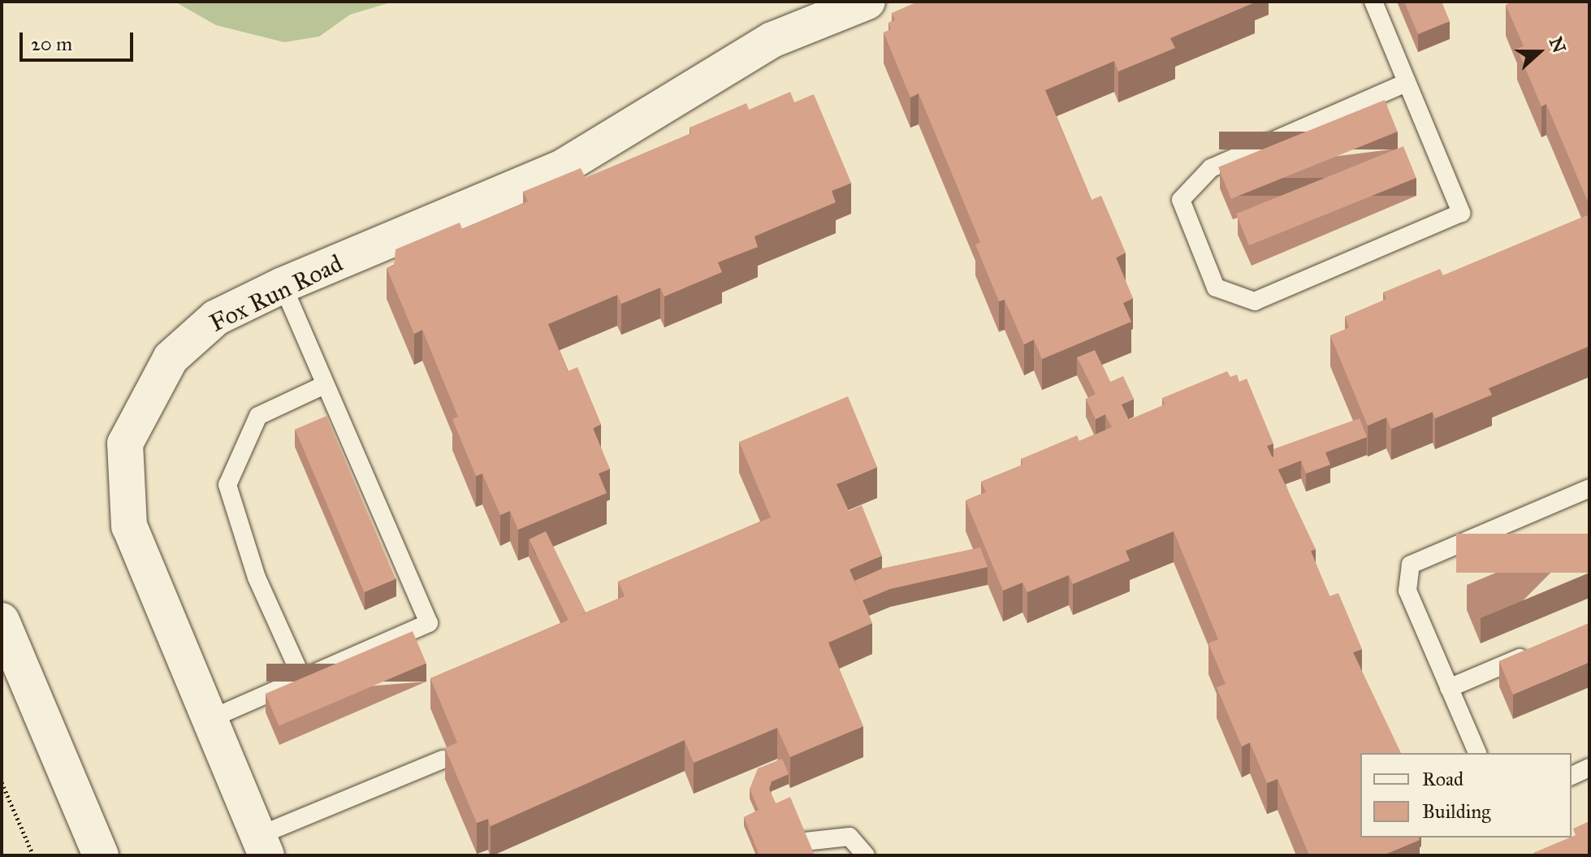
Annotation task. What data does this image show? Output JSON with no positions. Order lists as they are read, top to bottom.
{
  "streets": {
    "street": ["Fox Run Road"]
  },
  "legend": ["Road", "Building"],
  "scale_bar": "20 m",
  "north": "right"
}
